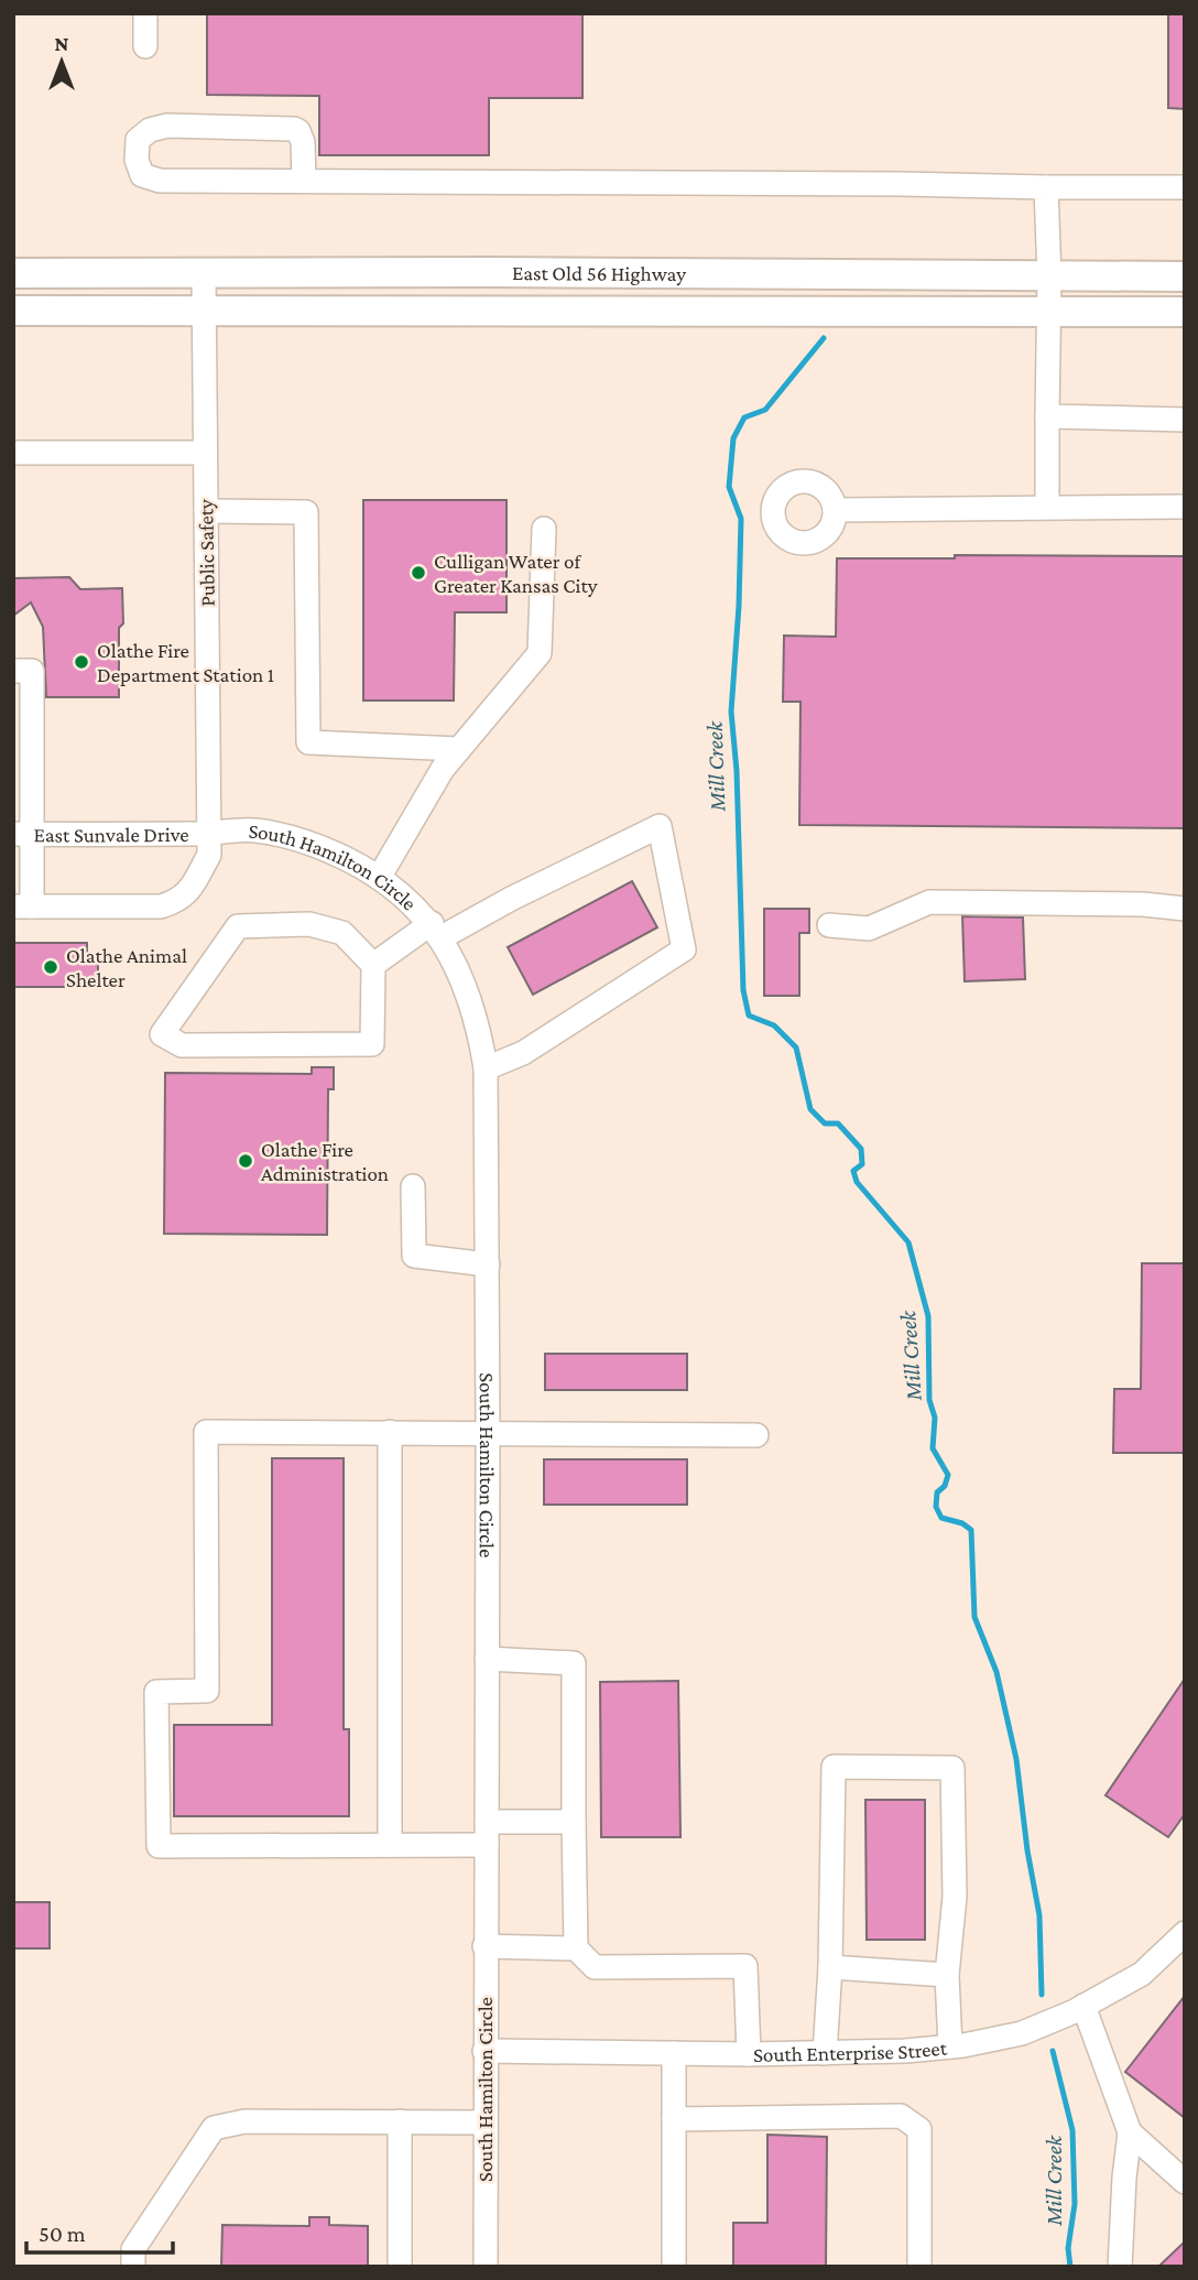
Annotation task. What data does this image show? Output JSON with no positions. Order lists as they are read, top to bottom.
{
  "streets": {
    "main road": ["East Old 56 Highway"],
    "street": [
      "Public Safety",
      "East Sunvale Drive",
      "South Hamilton Circle",
      "South Enterprise Street"
    ]
  },
  "crossings": [
    ["East Old 56 Highway", "Public Safety"],
    ["Public Safety", "East Sunvale Drive"],
    ["Public Safety", "South Hamilton Circle"],
    ["East Sunvale Drive", "South Hamilton Circle"],
    ["South Hamilton Circle", "South Enterprise Street"]
  ],
  "water": ["Mill Creek"],
  "places": [
    "Culligan Water of Greater Kansas City",
    "Olathe Fire Department Station 1",
    "Olathe Animal Shelter",
    "Olathe Fire Administration"
  ],
  "scale_bar": "50 m",
  "north": "top"
}
